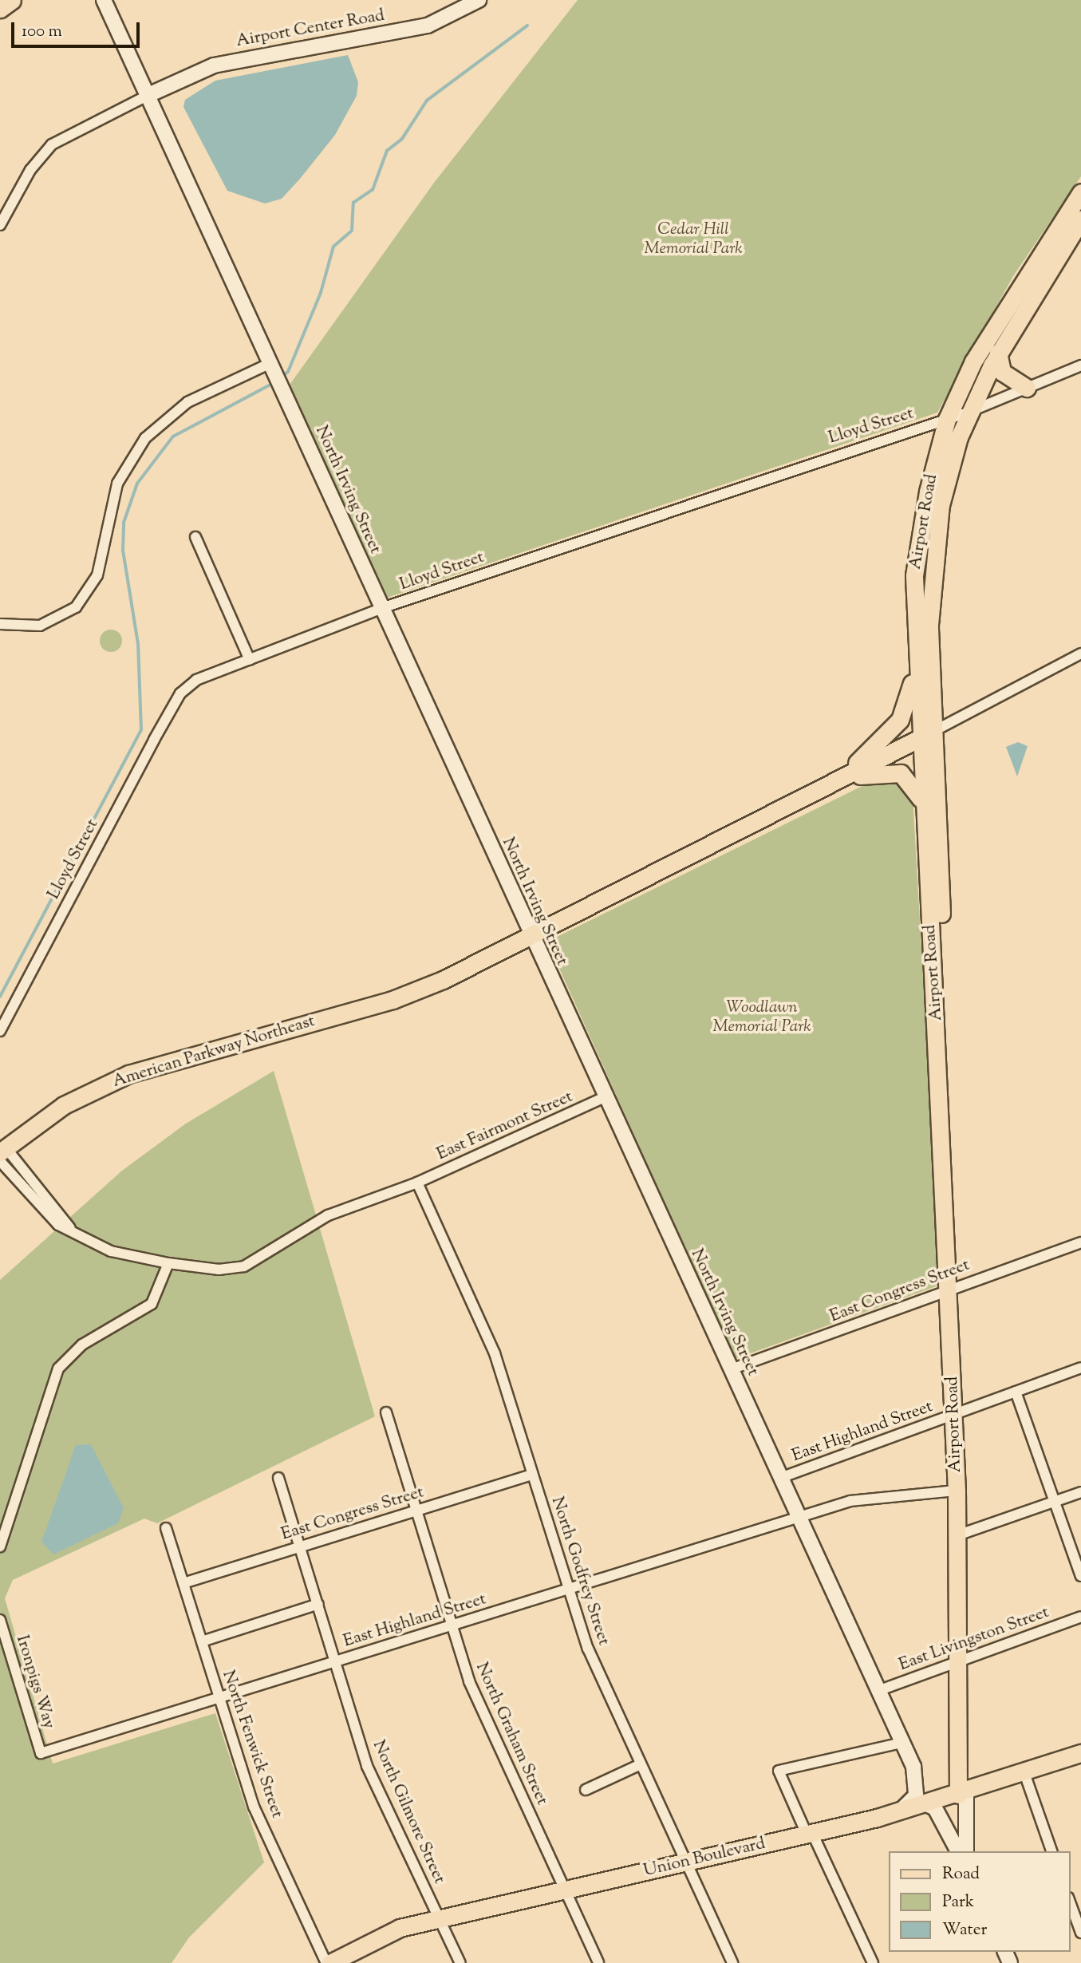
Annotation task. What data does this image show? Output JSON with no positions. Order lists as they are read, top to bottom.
{
  "streets": {
    "main road": ["Airport Road", "American Parkway Northeast", "Union Boulevard"],
    "street": [
      "Airport Center Road",
      "Lloyd Street",
      "North Irving Street",
      "East Fairmont Street",
      "East Congress Street",
      "East Highland Street",
      "North Godfrey Street",
      "East Livingston Street",
      "Ironpigs Way",
      "North Graham Street",
      "North Fenwick Street",
      "North Gilmore Street"
    ]
  },
  "crossings": [
    ["Airport Center Road", "North Irving Street"],
    ["Lloyd Street", "North Irving Street"],
    ["Lloyd Street", "Airport Road"],
    ["North Irving Street", "American Parkway Northeast"],
    ["North Irving Street", "East Fairmont Street"],
    ["North Irving Street", "East Congress Street"],
    ["North Irving Street", "East Highland Street"],
    ["North Irving Street", "East Livingston Street"],
    ["North Irving Street", "Union Boulevard"],
    ["Airport Road", "American Parkway Northeast"],
    ["Airport Road", "East Congress Street"],
    ["Airport Road", "East Highland Street"],
    ["Airport Road", "East Livingston Street"],
    ["Airport Road", "Union Boulevard"],
    ["East Fairmont Street", "North Godfrey Street"],
    ["East Congress Street", "North Godfrey Street"],
    ["East Congress Street", "North Graham Street"],
    ["East Congress Street", "North Fenwick Street"],
    ["East Congress Street", "North Gilmore Street"],
    ["East Highland Street", "North Godfrey Street"],
    ["East Highland Street", "Ironpigs Way"],
    ["East Highland Street", "North Graham Street"],
    ["East Highland Street", "North Fenwick Street"],
    ["East Highland Street", "North Gilmore Street"],
    ["North Godfrey Street", "Union Boulevard"],
    ["North Graham Street", "Union Boulevard"],
    ["North Gilmore Street", "Union Boulevard"]
  ],
  "parks": ["Cedar Hill Memorial Park", "Woodlawn Memorial Park"],
  "legend": ["Road", "Park", "Water"],
  "scale_bar": "100 m"
}
